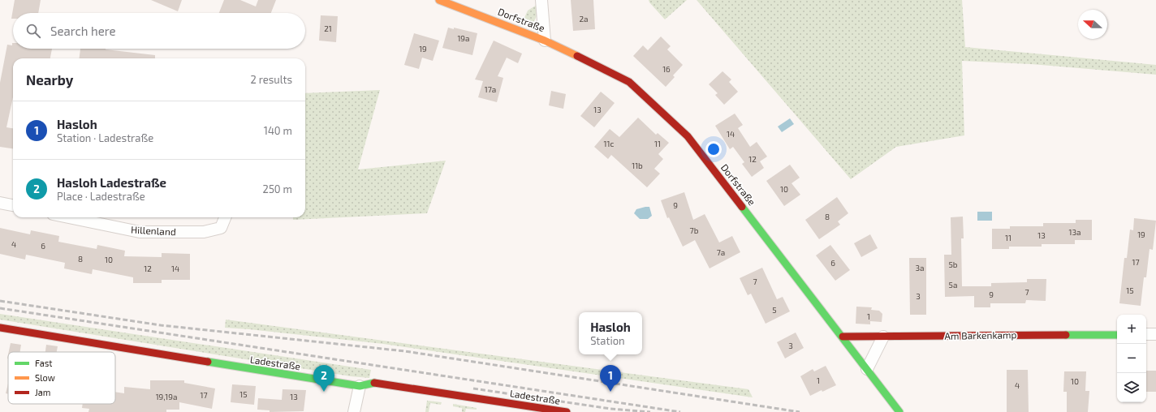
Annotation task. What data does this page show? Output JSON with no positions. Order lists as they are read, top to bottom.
{
  "streets": {
    "street": [
      "Dorfstraße",
      "Hillenland",
      "Am Barkenkamp",
      "Ladestraße"
    ]
  },
  "crossings": [
    ["Dorfstraße", "Am Barkenkamp"]
  ],
  "house_numbers": [
    "2a",
    "21",
    "19a",
    "19",
    "16",
    "17a",
    "13",
    "14",
    "11c",
    "11",
    "12",
    "11b",
    "10",
    "9",
    "8",
    "7b",
    "13a",
    "19",
    "13",
    "11",
    "4",
    "6",
    "7a",
    "8",
    "10",
    "17",
    "6",
    "5b",
    "3a",
    "12",
    "14",
    "7",
    "5a",
    "15",
    "7",
    "9",
    "3",
    "5",
    "1",
    "3",
    "1",
    "10",
    "4",
    "15",
    "17",
    "19,19a",
    "13"
  ],
  "legend": ["Fast", "Slow", "Jam"],
  "north": "left",
  "page": {
    "search": "Search here",
    "heading": ["Nearby", "2 results"],
    "list": [
      {
        "mark": "1",
        "name": "Hasloh",
        "note": "Station · Ladestraße",
        "value": "140 m"
      },
      {
        "mark": "2",
        "name": "Hasloh Ladestraße",
        "note": "Place · Ladestraße",
        "value": "250 m"
      }
    ],
    "popup": ["Hasloh", "Station"],
    "map_buttons": ["+", "−"],
    "pins": ["1", "2"]
  }
}
